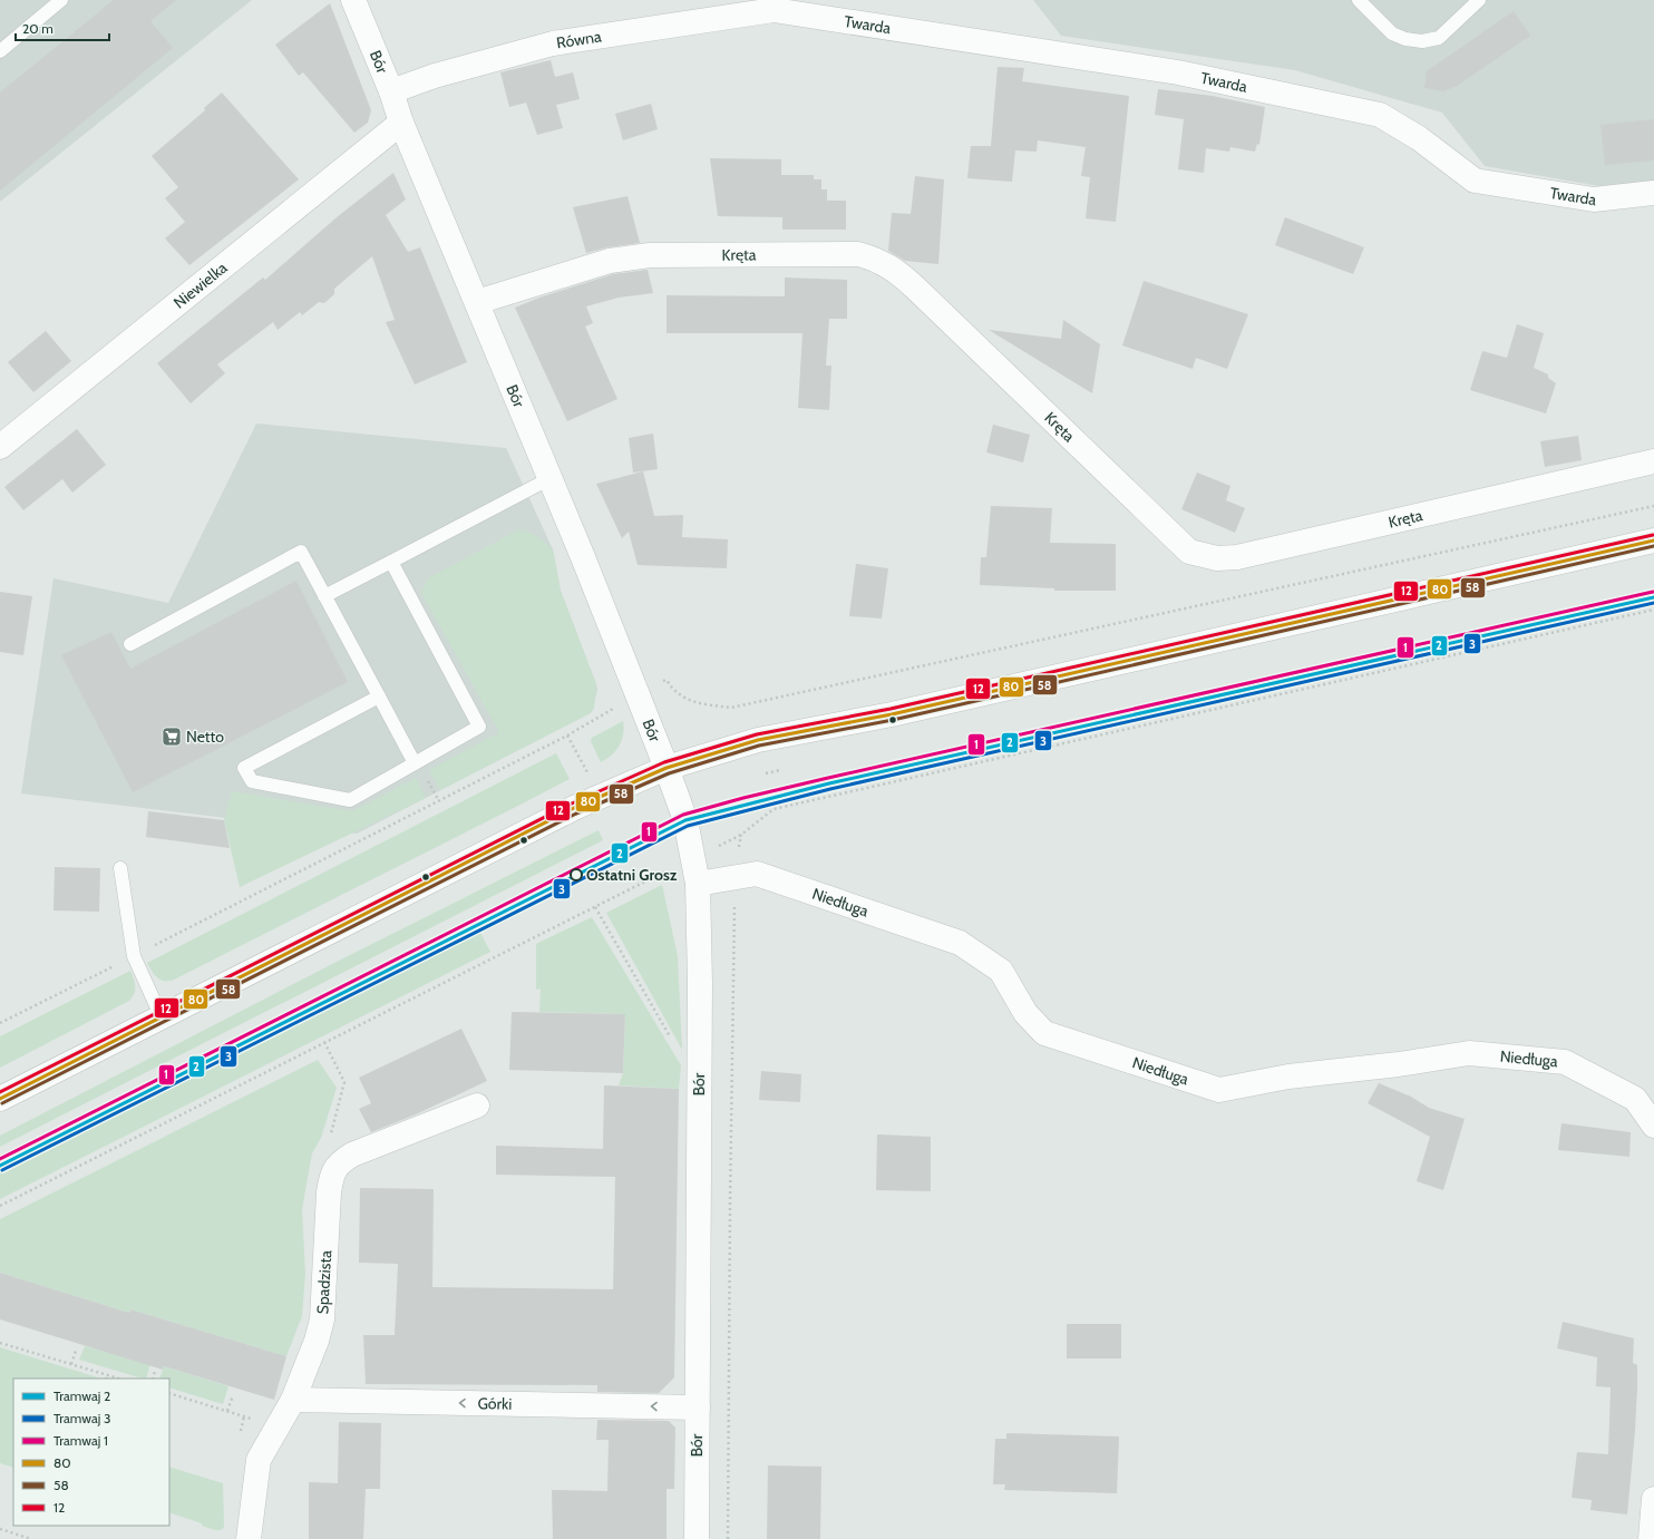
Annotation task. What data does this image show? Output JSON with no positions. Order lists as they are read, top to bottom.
{
  "streets": {
    "street": [
      "Twarda",
      "Równa",
      "Bór",
      "Kręta",
      "Niewielka",
      "Niedługa",
      "Spadzista",
      "Górki"
    ]
  },
  "crossings": [
    ["Twarda", "Równa"],
    ["Równa", "Bór"],
    ["Bór", "Kręta"],
    ["Bór", "Niewielka"],
    ["Bór", "Niedługa"],
    ["Bór", "Górki"],
    ["Spadzista", "Górki"]
  ],
  "one_way": ["Górki"],
  "places": {
    "supermarket": ["Netto"],
    "other": ["Ostatni Grosz"]
  },
  "lines": [
    "transit line 12",
    "transit line 80",
    "transit line 58",
    "tram line 1",
    "tram line 2",
    "tram line 3"
  ],
  "legend": [
    "Tramwaj 2",
    "Tramwaj 3",
    "Tramwaj 1",
    "80",
    "58",
    "12"
  ],
  "scale_bar": "20 m"
}
